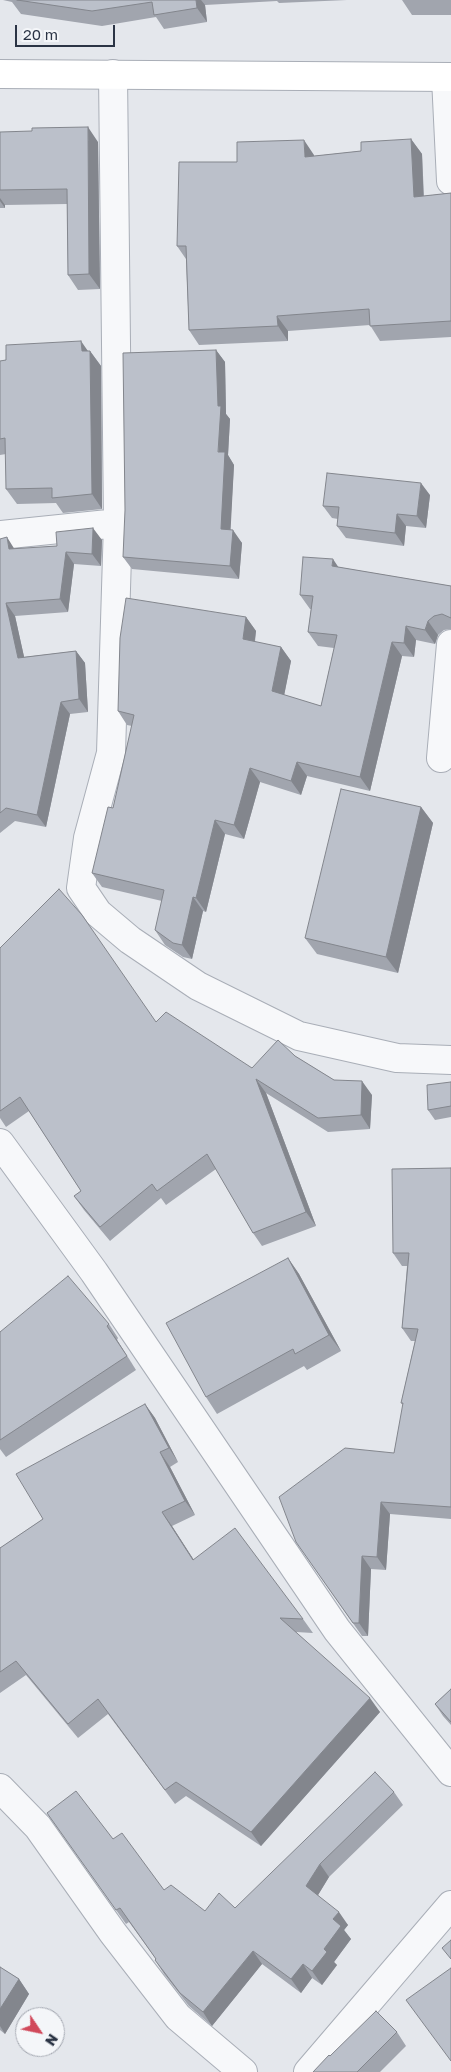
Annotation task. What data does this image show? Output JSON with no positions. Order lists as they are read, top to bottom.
{
  "scale_bar": "20 m",
  "north": "bottom right"
}
